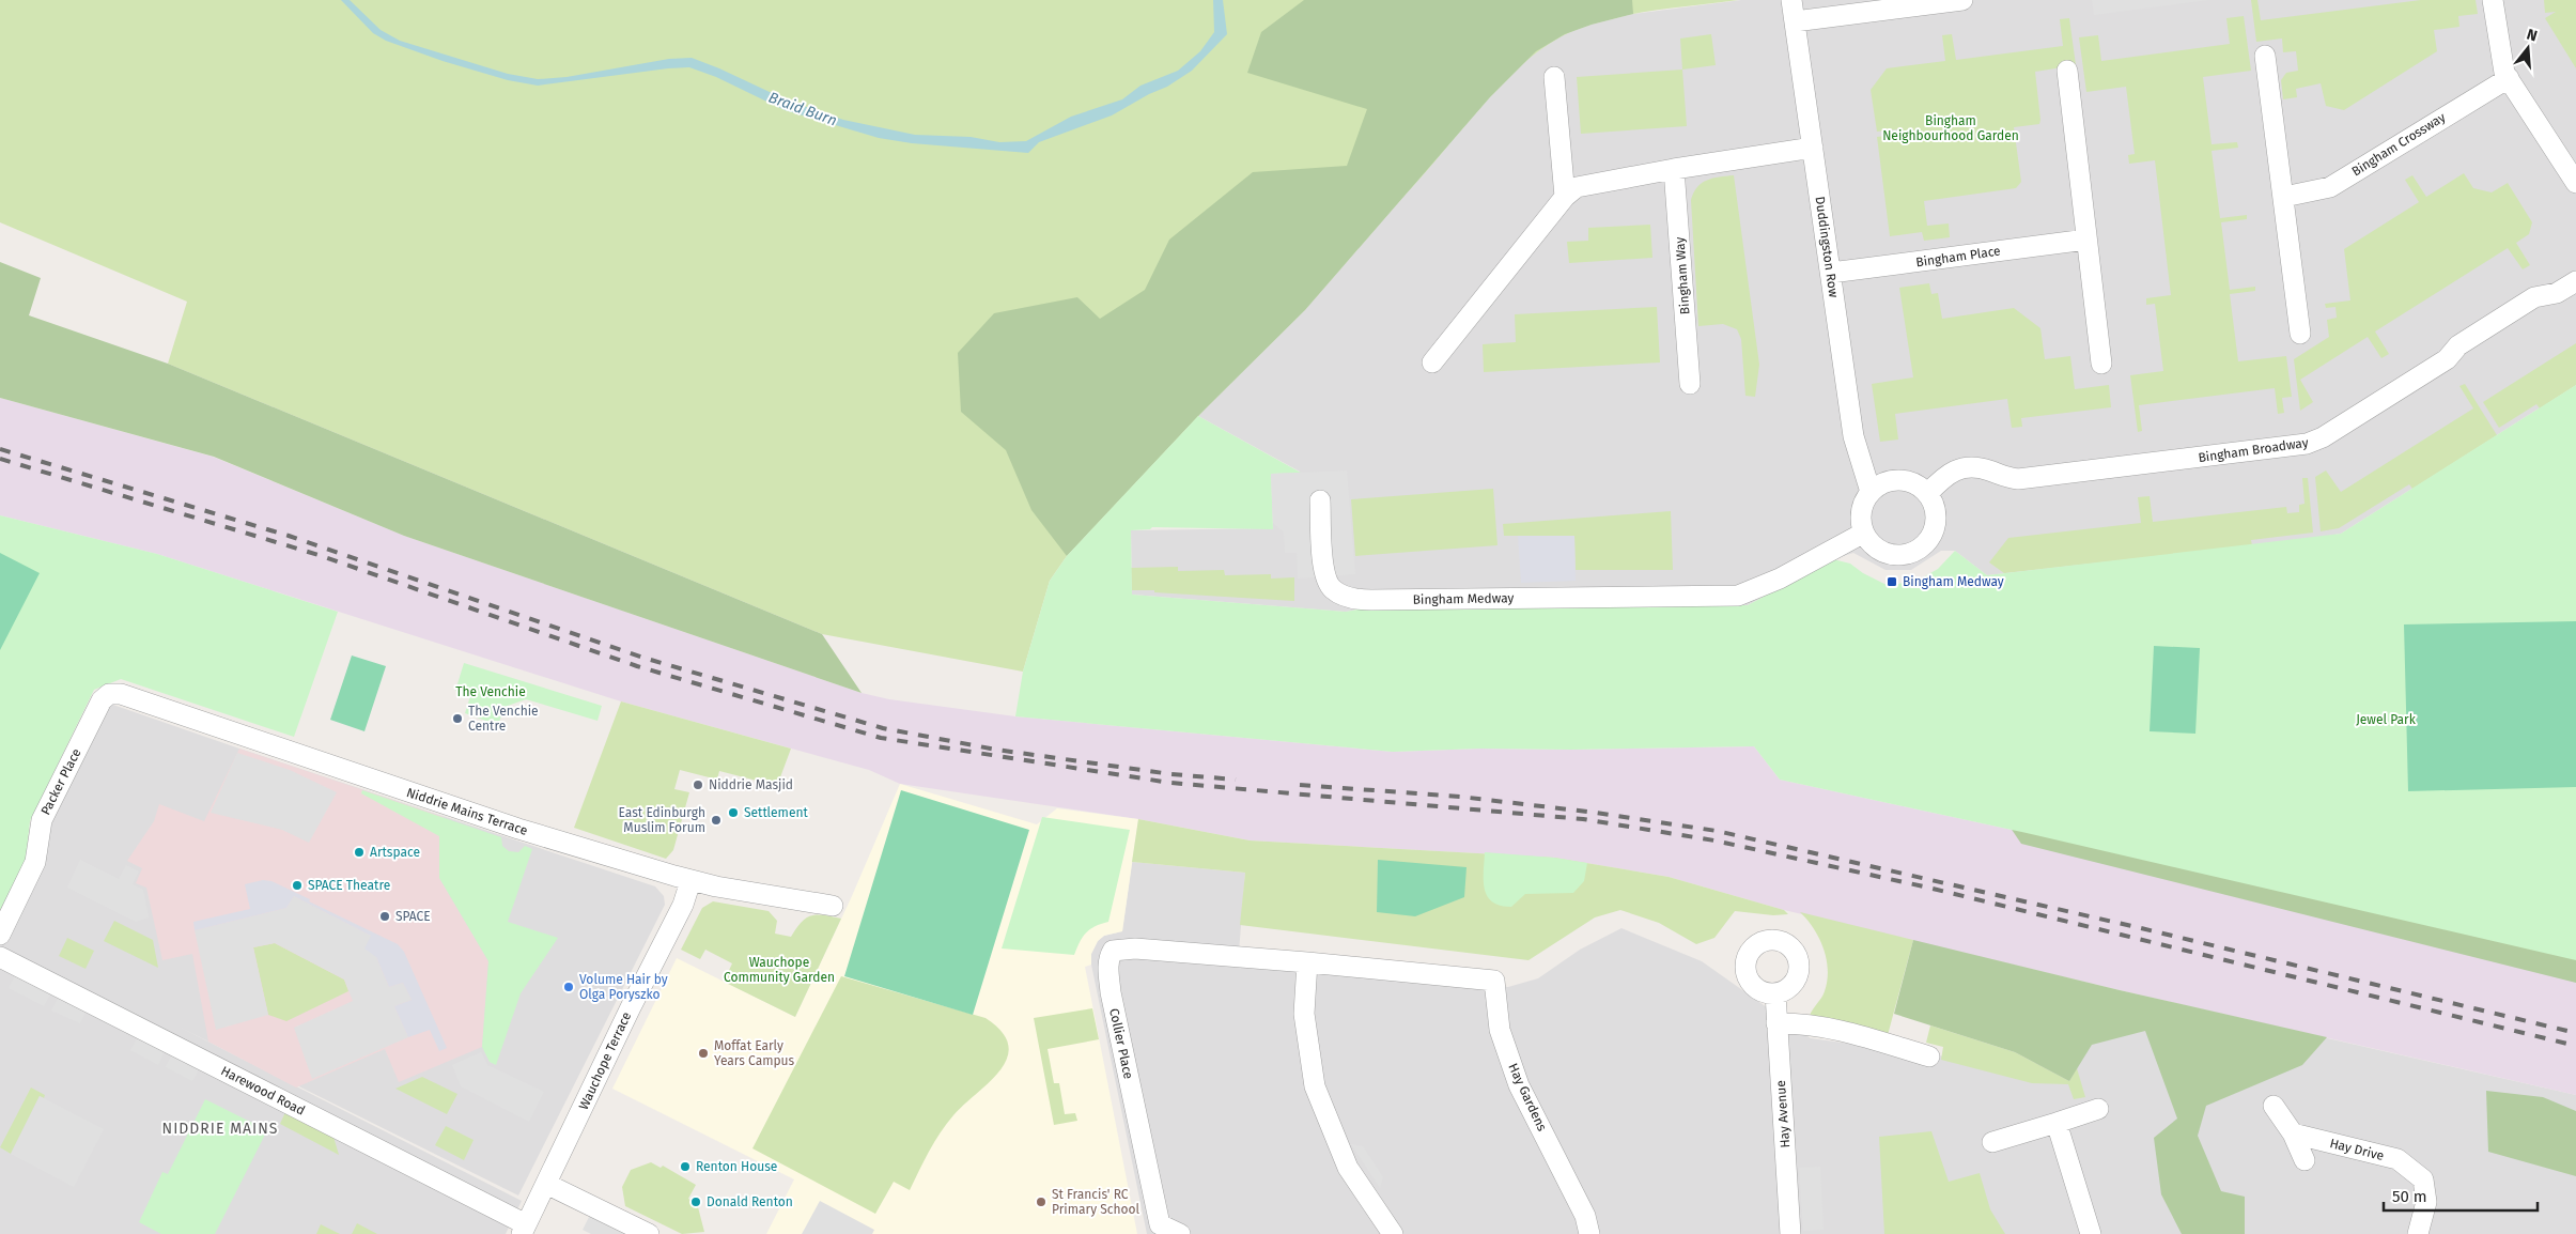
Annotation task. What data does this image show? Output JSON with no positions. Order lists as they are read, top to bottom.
{
  "streets": {
    "street": [
      "Bingham Crossway",
      "Duddingston Row",
      "Bingham Place",
      "Bingham Way",
      "Bingham Broadway",
      "Bingham Medway",
      "Packer Place",
      "Niddrie Mains Terrace",
      "Collier Place",
      "Wauchope Terrace",
      "Harewood Road",
      "Hay Gardens",
      "Hay Avenue",
      "Hay Drive"
    ]
  },
  "crossings": [
    ["Duddingston Row", "Bingham Place"],
    ["Duddingston Row", "Bingham Broadway"],
    ["Duddingston Row", "Bingham Medway"],
    ["Bingham Broadway", "Bingham Medway"],
    ["Packer Place", "Niddrie Mains Terrace"],
    ["Niddrie Mains Terrace", "Wauchope Terrace"],
    ["Collier Place", "Hay Gardens"],
    ["Wauchope Terrace", "Harewood Road"]
  ],
  "districts": ["NIDDRIE MAINS"],
  "water": ["Braid Burn"],
  "parks": [
    "Bingham Neighbourhood Garden",
    "The Venchie",
    "Jewel Park",
    "Wauchope Community Garden"
  ],
  "places": {
    "transit": ["Bingham Medway"],
    "other": [
      "The Venchie Centre",
      "Niddrie Masjid",
      "Settlement",
      "East Edinburgh Muslim Forum",
      "Artspace",
      "SPACE Theatre",
      "SPACE",
      "Volume Hair by Olga Poryszko",
      "Moffat Early Years Campus",
      "Renton House",
      "Donald Renton",
      "St Francis' RC Primary School"
    ]
  },
  "scale_bar": "50 m",
  "north": "top"
}
